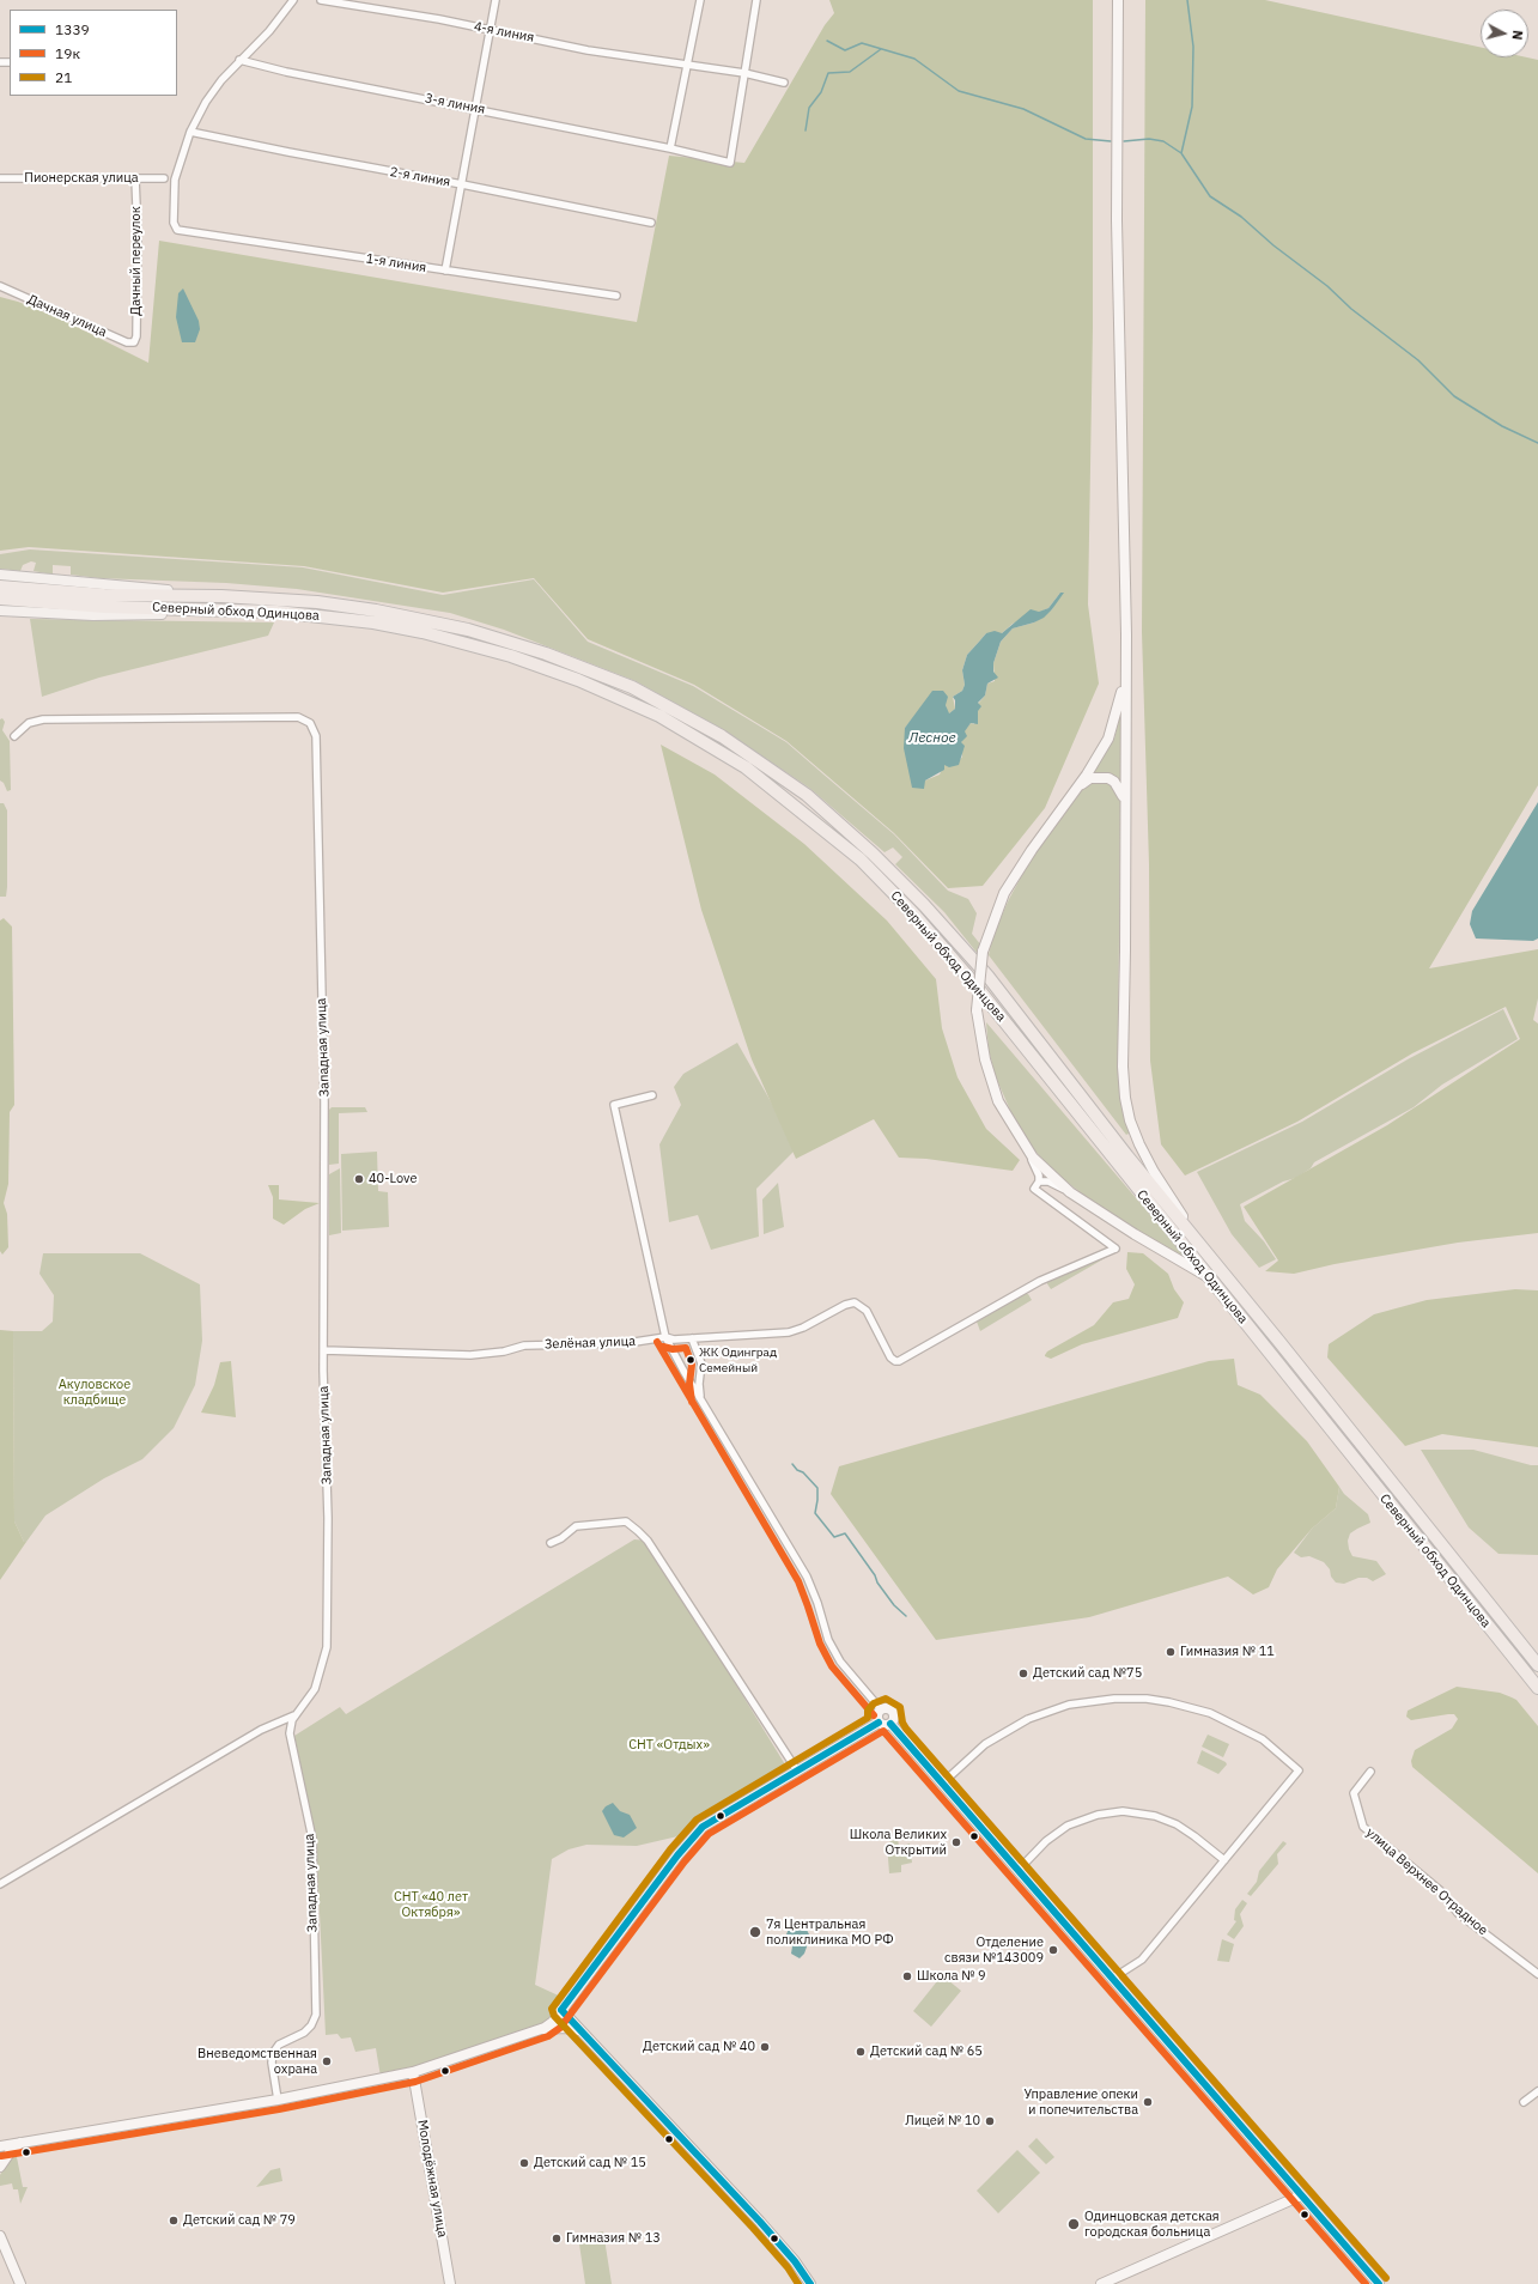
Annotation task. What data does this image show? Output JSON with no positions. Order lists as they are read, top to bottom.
{
  "streets": {
    "highway": ["Северный обход Одинцова"],
    "street": [
      "4-я линия",
      "3-я линия",
      "2-я линия",
      "Пионерская улица",
      "Дачный переулок",
      "1-я линия",
      "Дачная улица",
      "Западная улица",
      "Зелёная улица",
      "улица Верхнее Отрадное",
      "Молодёжная улица"
    ]
  },
  "crossings": [
    ["4-я линия", "3-я линия"],
    ["2-я линия", "1-я линия"],
    ["Пионерская улица", "Дачный переулок"],
    ["Дачный переулок", "Дачная улица"],
    ["Западная улица", "Зелёная улица"]
  ],
  "water": ["Лесное"],
  "parks": ["Акуловское кладбище", "СНТ «Отдых»", "СНТ «40 лет Октября»"],
  "places": [
    "40-Love",
    "ЖК Одинград Семейный",
    "Гимназия № 11",
    "Детский сад №75",
    "Школа Великих Открытий",
    "7я Центральная поликлиника МО РФ",
    "Отделение связи №143009",
    "Школа № 9",
    "Детский сад № 40",
    "Детский сад № 65",
    "Вневедомственная охрана",
    "Управление опеки и попечительства",
    "Лицей № 10",
    "Детский сад № 15",
    "Детский сад № 79",
    "Одинцовская детская городская больница",
    "Гимназия № 13"
  ],
  "lines": ["transit line 19к", "transit line 21", "transit line 1339"],
  "legend": ["1339", "19к", "21"],
  "north": "right"
}
